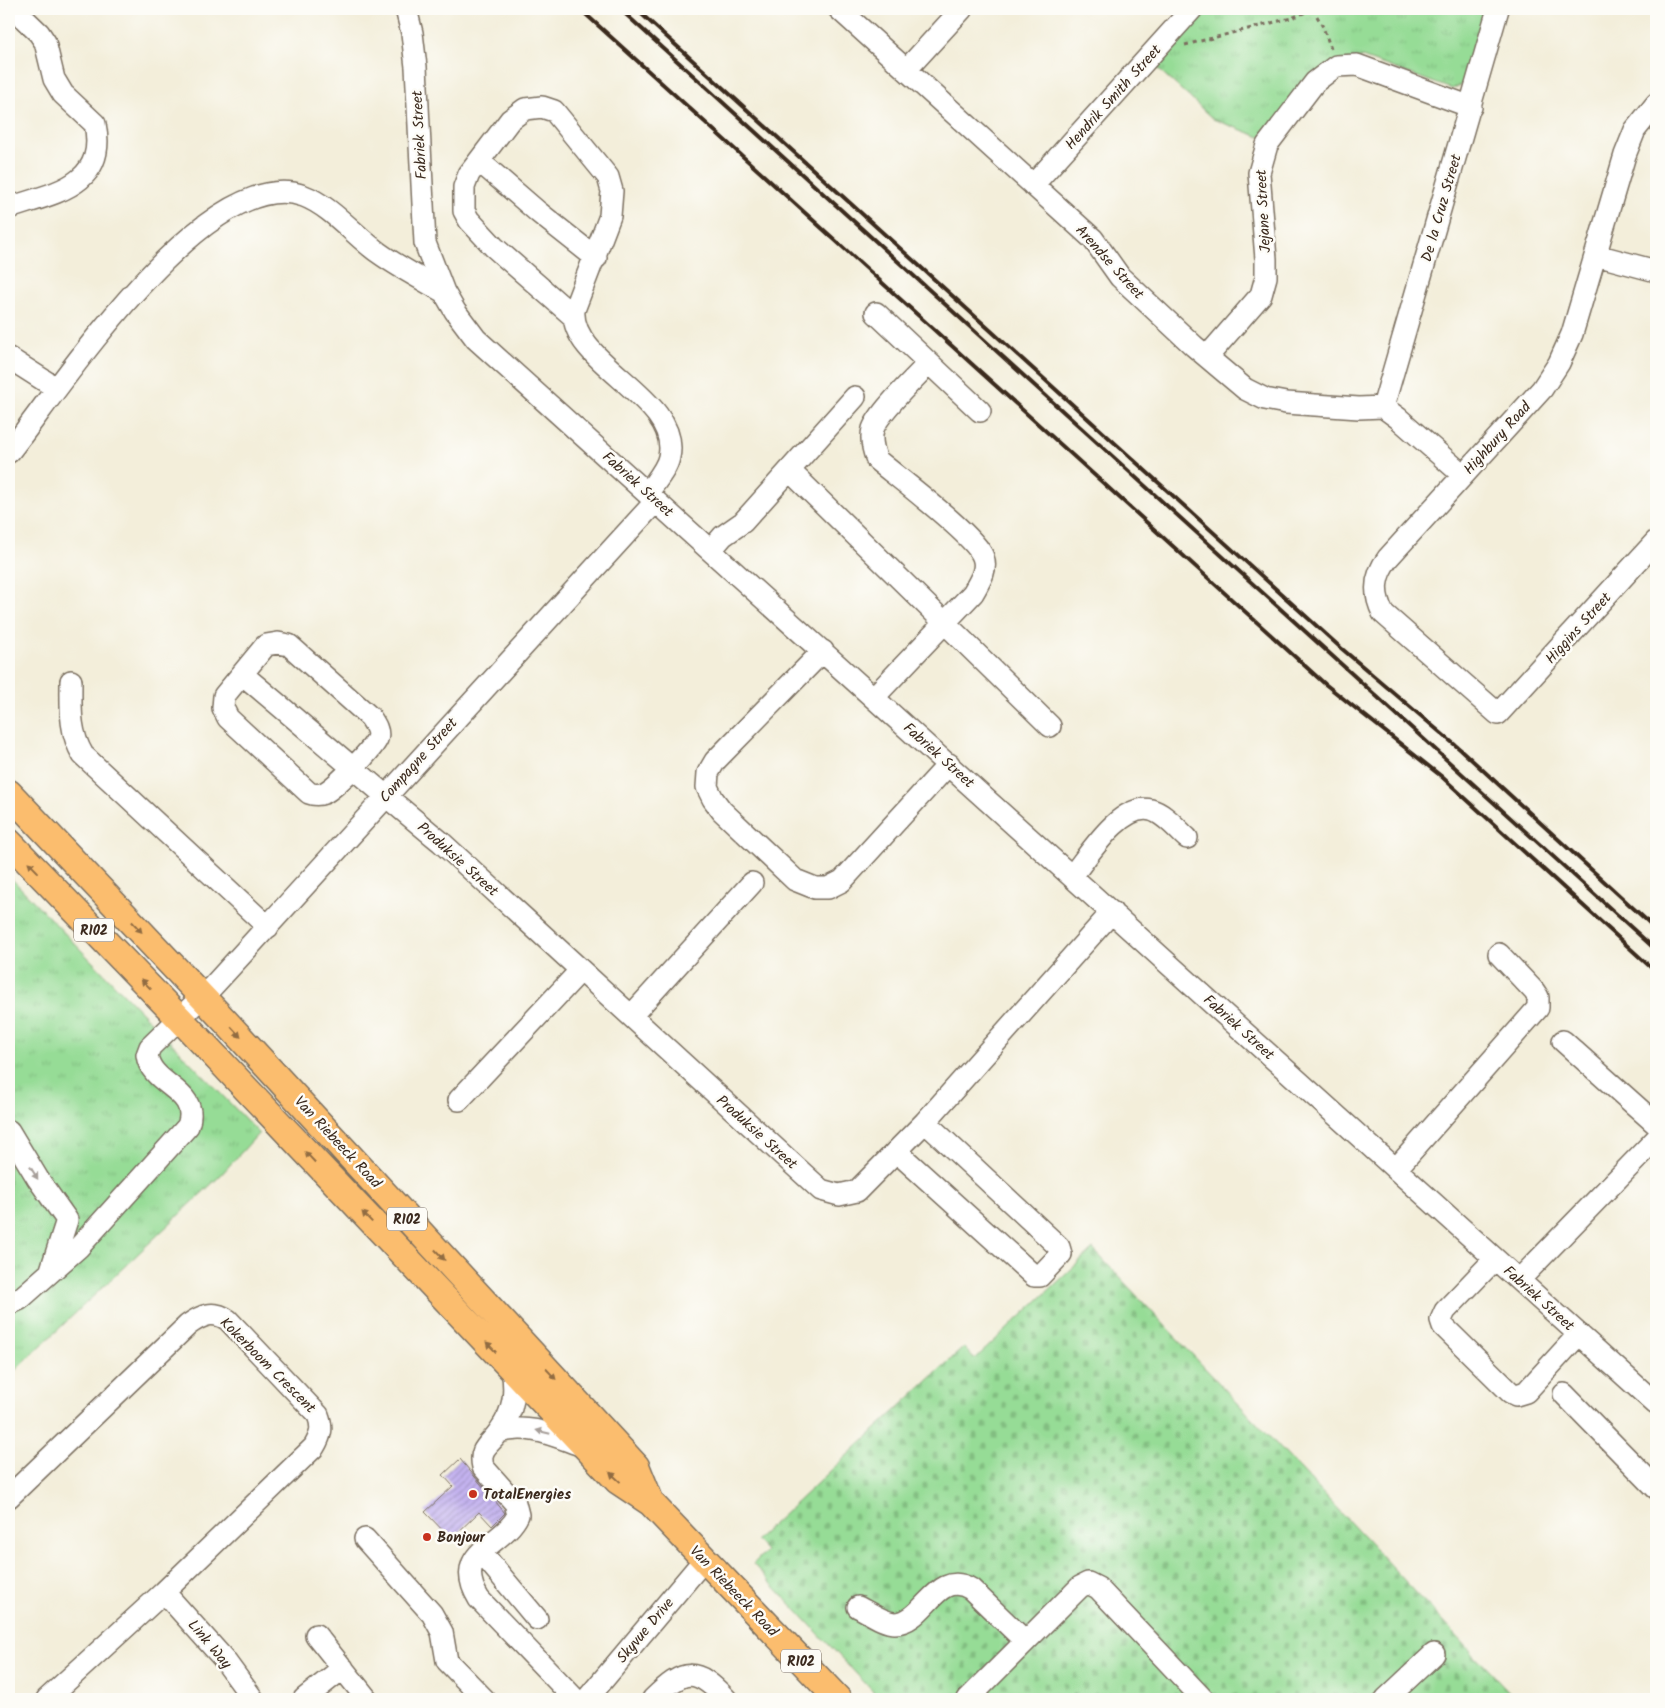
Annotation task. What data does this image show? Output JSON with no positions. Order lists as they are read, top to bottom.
{
  "streets": {
    "main road": ["R102", "Van Riebeeck Road"],
    "street": [
      "Hendrik Smith Street",
      "Fabriek Street",
      "De la Cruz Street",
      "Jejane Street",
      "Arendse Street",
      "Highbury Road",
      "Higgins Street",
      "Compagne Street",
      "Produksie Street",
      "Kokerboom Crescent",
      "Skyvue Drive",
      "Link Way"
    ]
  },
  "crossings": [
    ["Hendrik Smith Street", "Arendse Street"],
    ["Fabriek Street", "Compagne Street"],
    ["Fabriek Street", "Produksie Street"],
    ["De la Cruz Street", "Arendse Street"],
    ["Jejane Street", "Arendse Street"],
    ["Highbury Road", "Higgins Street"],
    ["Compagne Street", "Produksie Street"],
    ["Compagne Street", "Van Riebeeck Road"],
    ["Van Riebeeck Road", "Skyvue Drive"],
    ["Kokerboom Crescent", "Link Way"]
  ],
  "places": ["TotalEnergies", "Bonjour"]
}
